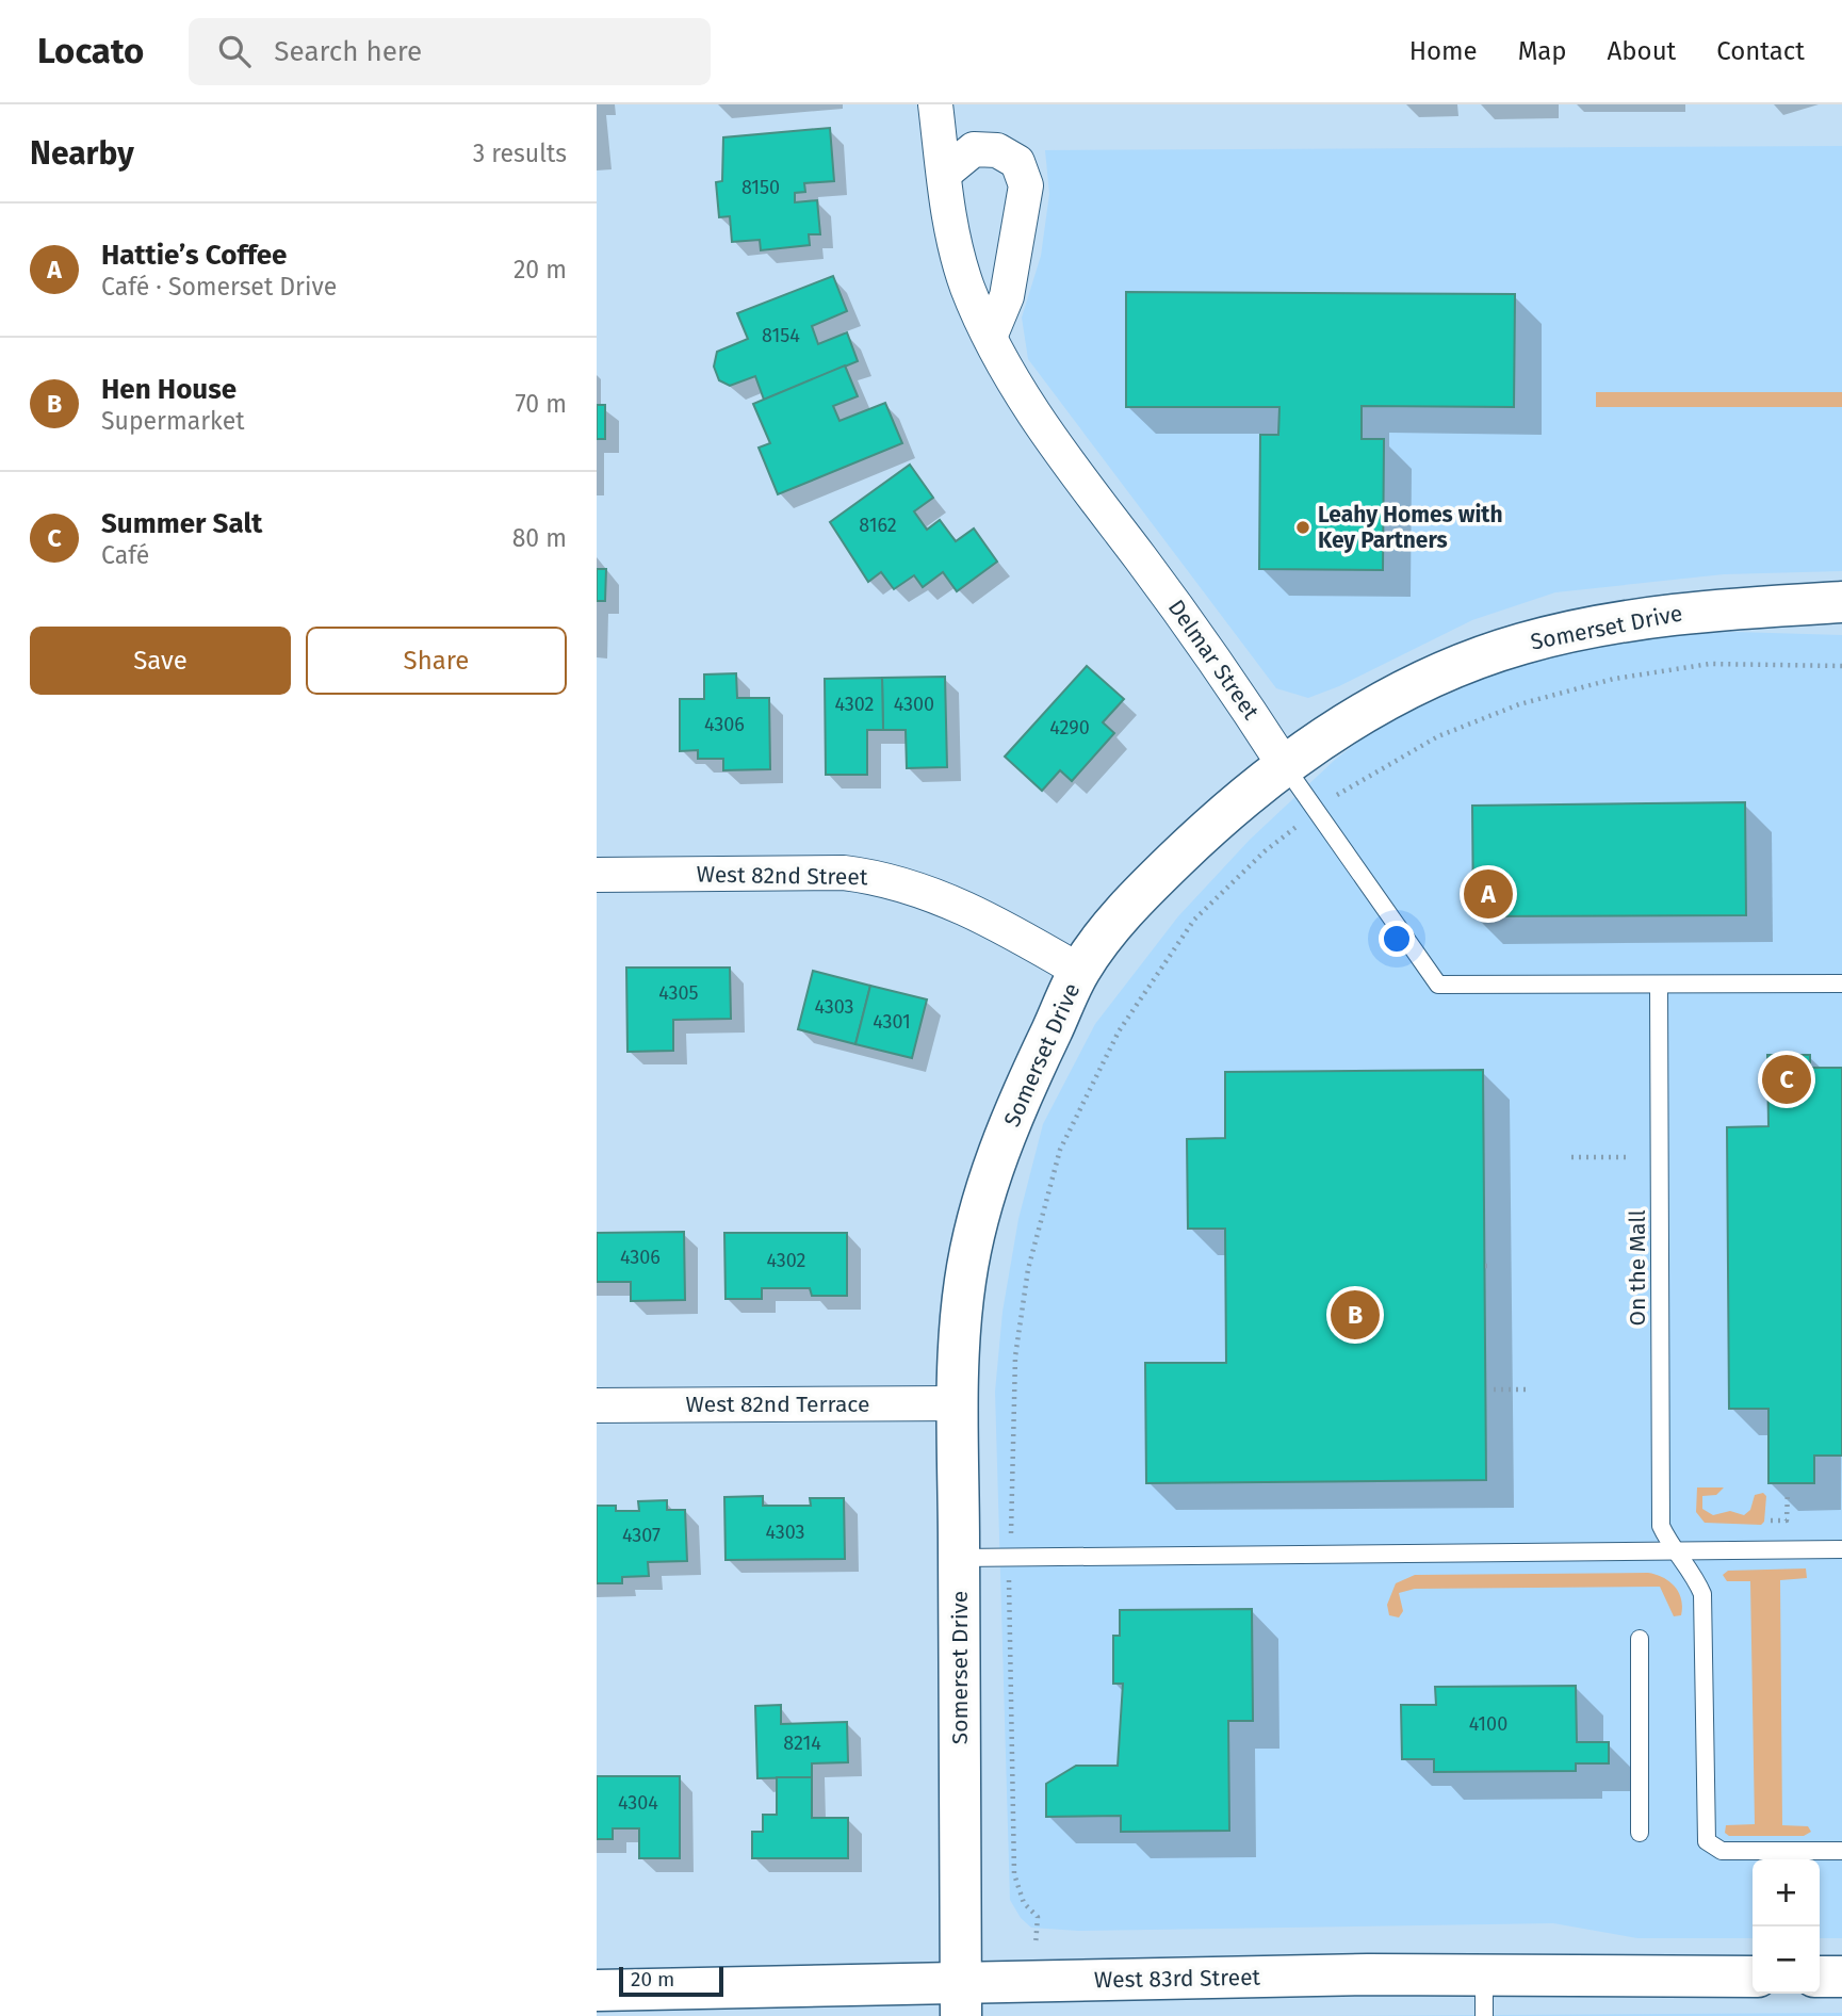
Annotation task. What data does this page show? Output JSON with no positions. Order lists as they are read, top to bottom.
{
  "streets": {
    "street": [
      "Somerset Drive",
      "Delmar Street",
      "West 82nd Street",
      "West 82nd Terrace",
      "West 83rd Street"
    ],
    "lane": ["On the Mall"]
  },
  "crossings": [
    ["Somerset Drive", "Delmar Street"],
    ["Somerset Drive", "West 82nd Street"],
    ["Somerset Drive", "West 82nd Terrace"],
    ["Somerset Drive", "West 83rd Street"],
    ["Delmar Street", "On the Mall"]
  ],
  "places": ["Leahy Homes with Key Partners"],
  "house_numbers": [
    "8150",
    "8154",
    "8162",
    "4302",
    "4300",
    "4306",
    "4290",
    "4305",
    "4303",
    "4301",
    "4306",
    "4302",
    "4303",
    "4307",
    "4100",
    "8214",
    "4304"
  ],
  "scale_bar": "20 m",
  "page": {
    "header": "Locato",
    "search": "Search here",
    "nav": [
      "Home",
      "Map",
      "About",
      "Contact"
    ],
    "heading": ["Nearby", "3 results"],
    "list": [
      {
        "mark": "A",
        "name": "Hattie’s Coffee",
        "note": "Café · Somerset Drive",
        "value": "20 m"
      },
      {
        "mark": "B",
        "name": "Hen House",
        "note": "Supermarket",
        "value": "70 m"
      },
      {
        "mark": "C",
        "name": "Summer Salt",
        "note": "Café",
        "value": "80 m"
      }
    ],
    "buttons": ["Save", "Share"],
    "pins": ["A", "C", "B"],
    "map_buttons": ["+", "−"],
    "scale": "20 m"
  }
}
